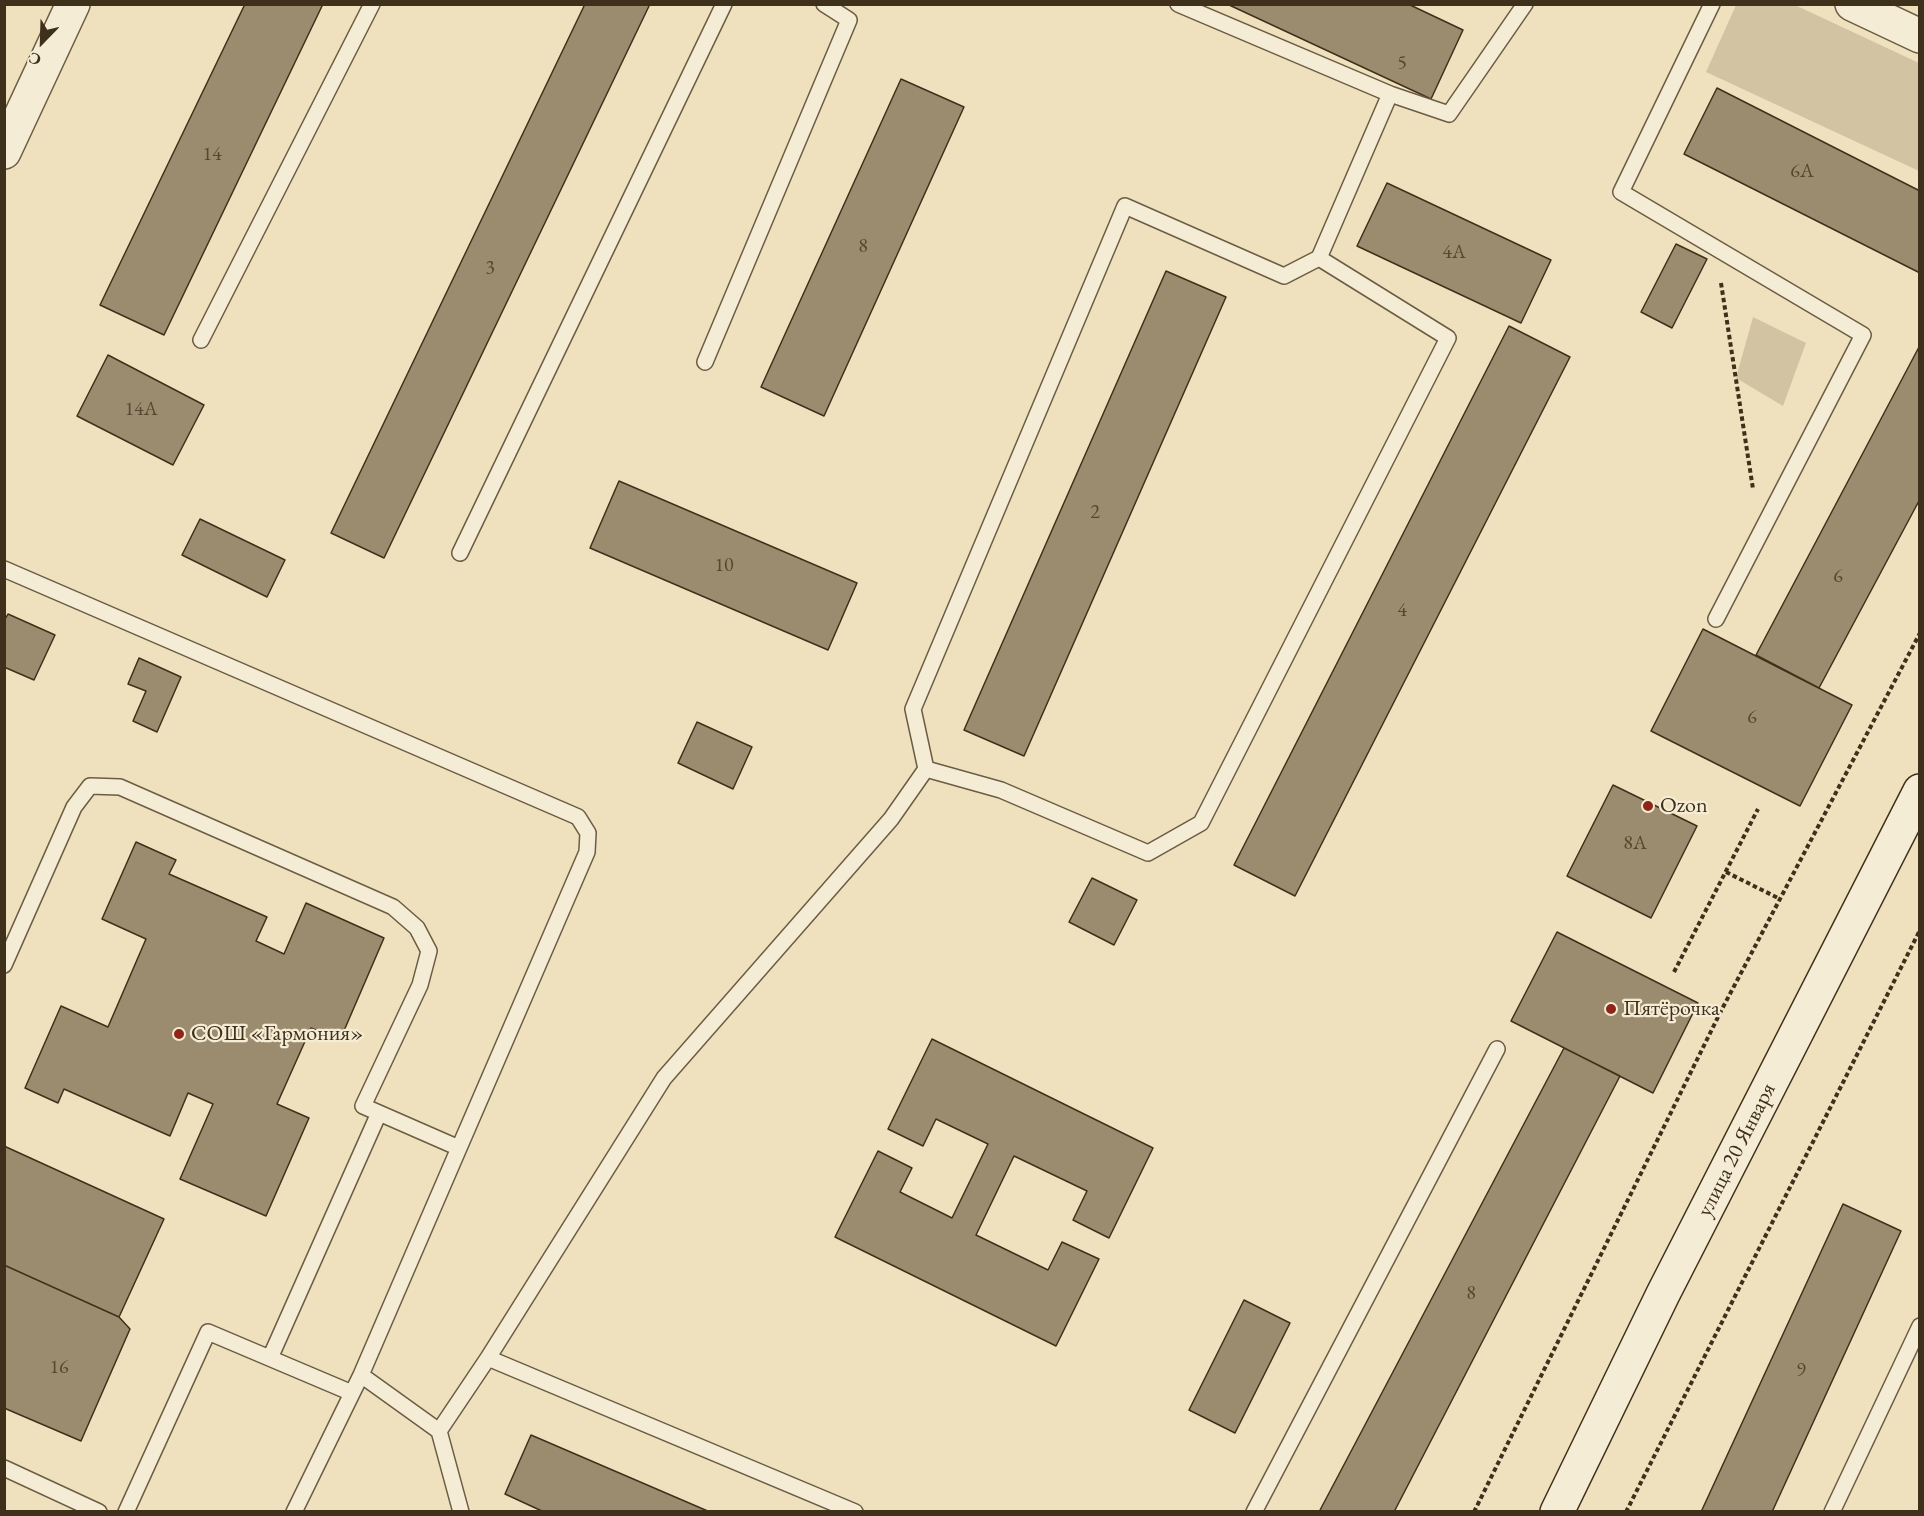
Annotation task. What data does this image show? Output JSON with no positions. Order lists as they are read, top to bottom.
{
  "streets": {
    "main road": ["улица 20 Января"]
  },
  "places": ["Ozon", "Пятёрочка", "СОШ «Гармония»"],
  "house_numbers": [
    "5",
    "14",
    "6А",
    "8",
    "4А",
    "3",
    "14А",
    "2",
    "10",
    "6",
    "4",
    "6",
    "8А",
    "8",
    "16",
    "9"
  ],
  "north": "bottom left"
}
